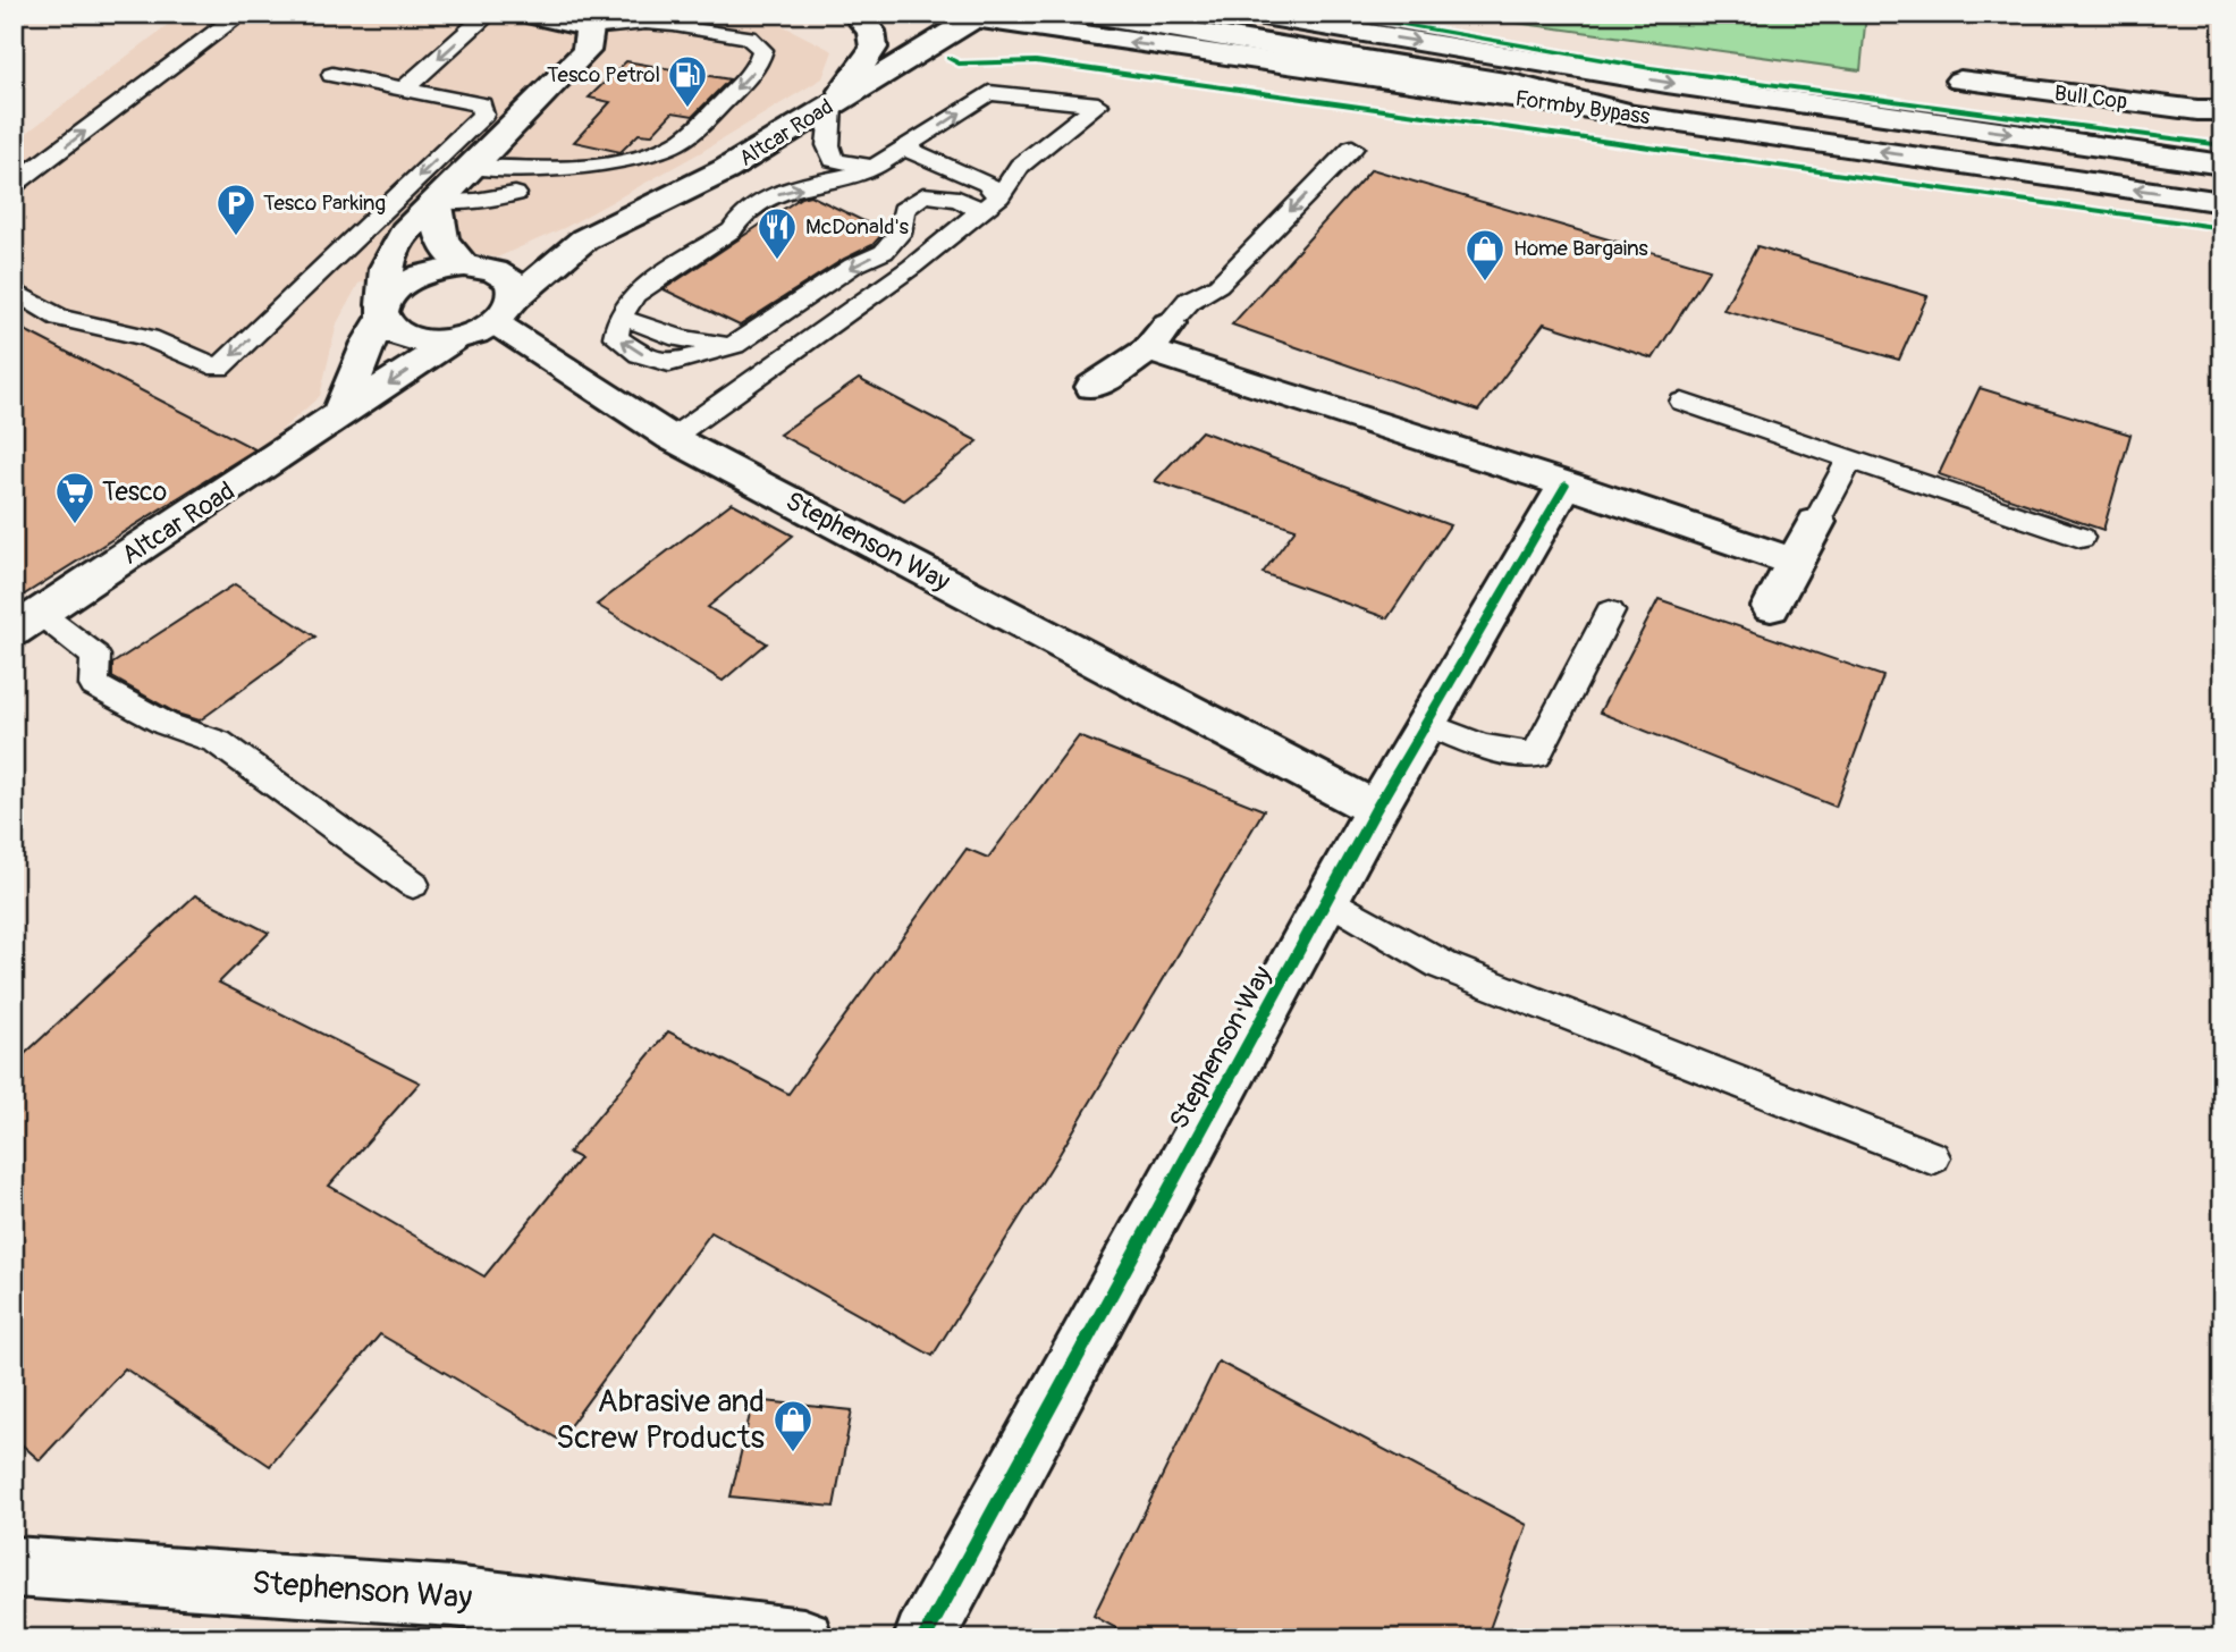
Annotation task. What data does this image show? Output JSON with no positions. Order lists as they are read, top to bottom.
{
  "streets": {
    "main road": [
      "Bull Cop",
      "Formby Bypass",
      "Altcar Road",
      "Stephenson Way"
    ]
  },
  "crossings": [
    ["Formby Bypass", "Altcar Road"],
    ["Altcar Road", "Stephenson Way"]
  ],
  "places": {
    "fuel station": ["Tesco Petrol"],
    "parking": ["Tesco Parking"],
    "restaurant": ["McDonald's"],
    "shop": ["Home Bargains", "Abrasive and Screw Products"],
    "supermarket": ["Tesco"]
  }
}
